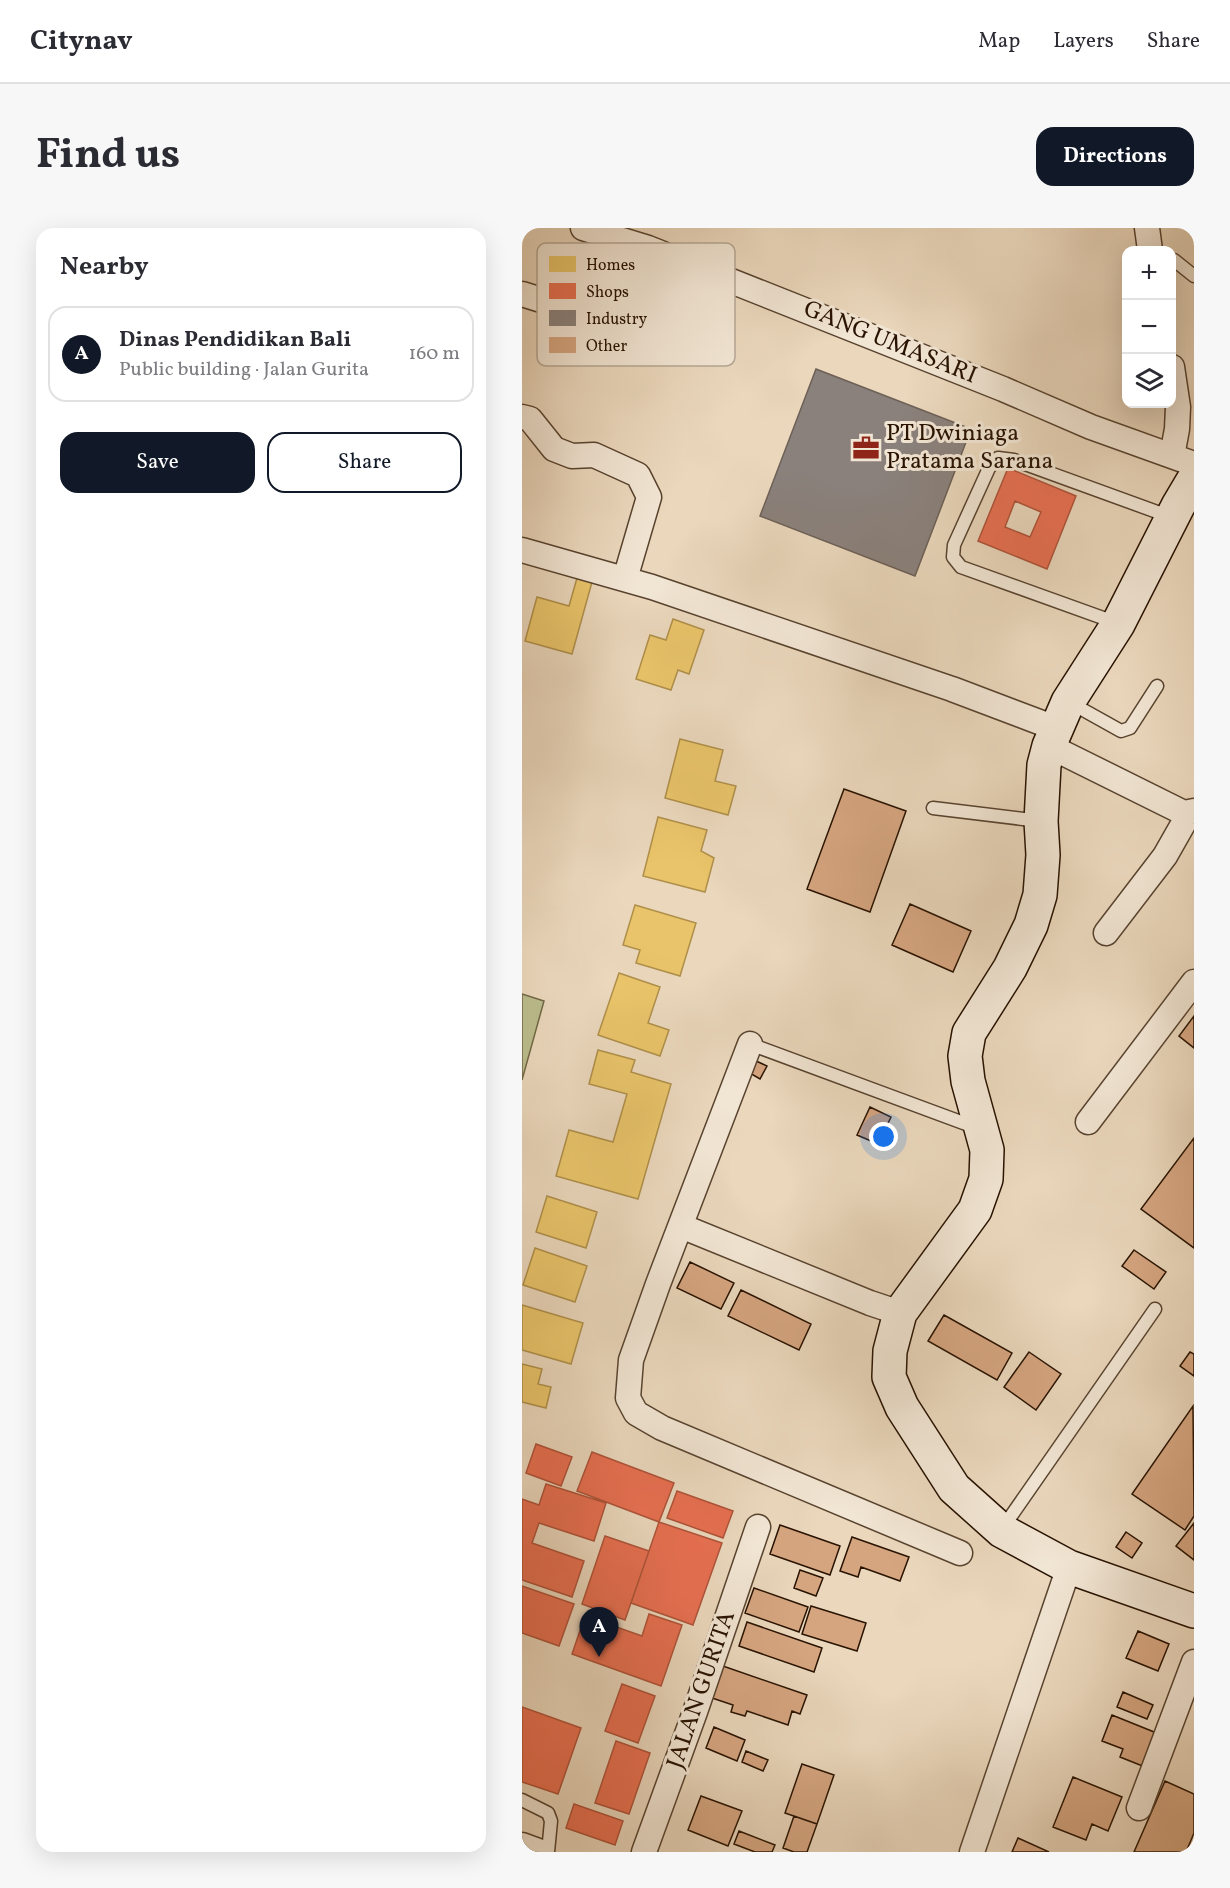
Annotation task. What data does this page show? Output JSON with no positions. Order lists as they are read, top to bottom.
{
  "streets": {
    "street": ["GANG UMASARI", "JALAN GURITA"]
  },
  "places": {
    "office": ["PT Dwiniaga Pratama Sarana"]
  },
  "legend": [
    "Homes",
    "Shops",
    "Industry",
    "Other"
  ],
  "page": {
    "header": "Citynav",
    "nav": ["Map", "Layers", "Share"],
    "title": "Find us",
    "buttons": [
      "Directions",
      ["Save", "Share"]
    ],
    "heading": "Nearby",
    "map_buttons": ["+", "−"],
    "list": [
      {
        "mark": "A",
        "name": "Dinas Pendidikan Bali",
        "note": "Public building · Jalan Gurita",
        "value": "160 m"
      }
    ],
    "pins": "A"
  }
}
